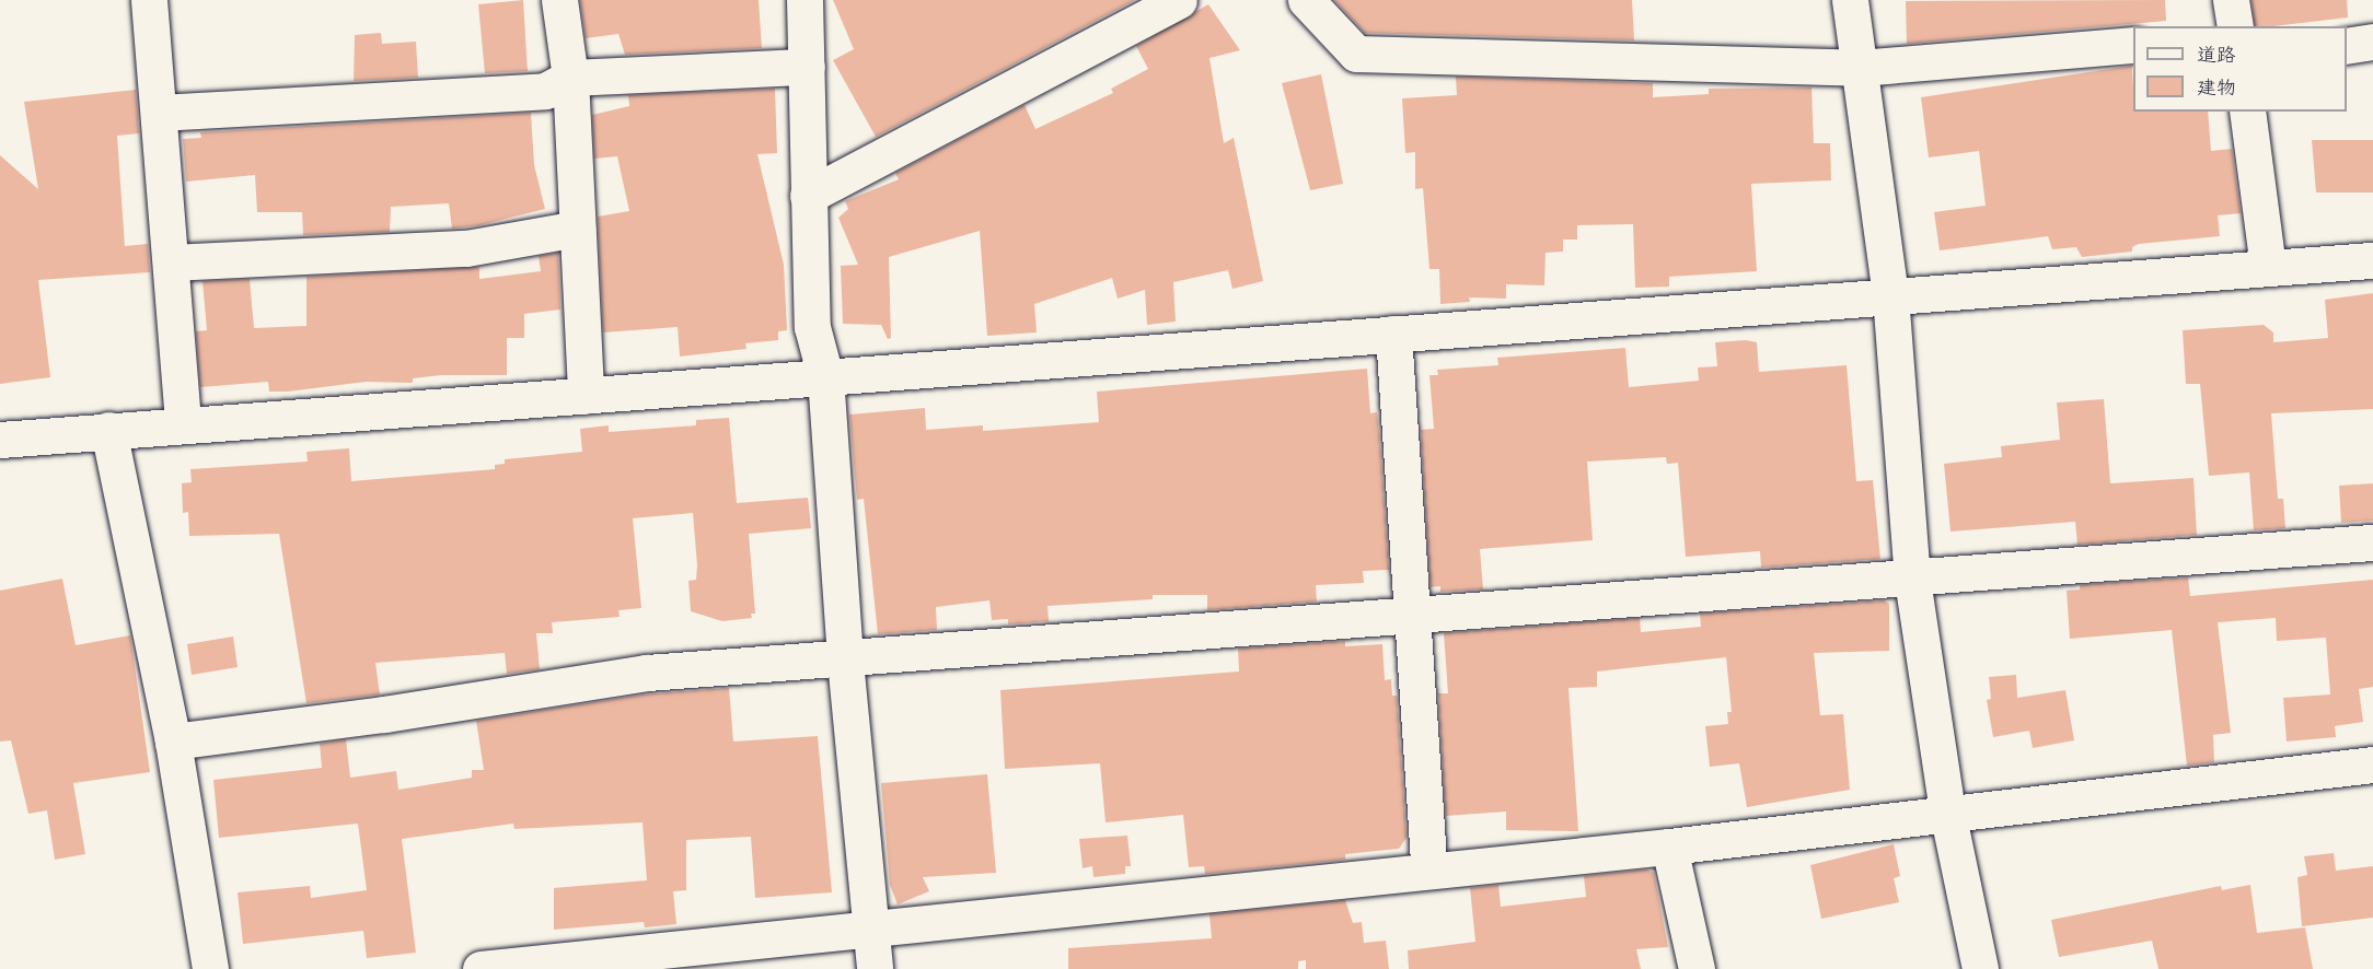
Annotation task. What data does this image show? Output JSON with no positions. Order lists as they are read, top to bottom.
{
  "legend": ["道路", "建物"]
}
